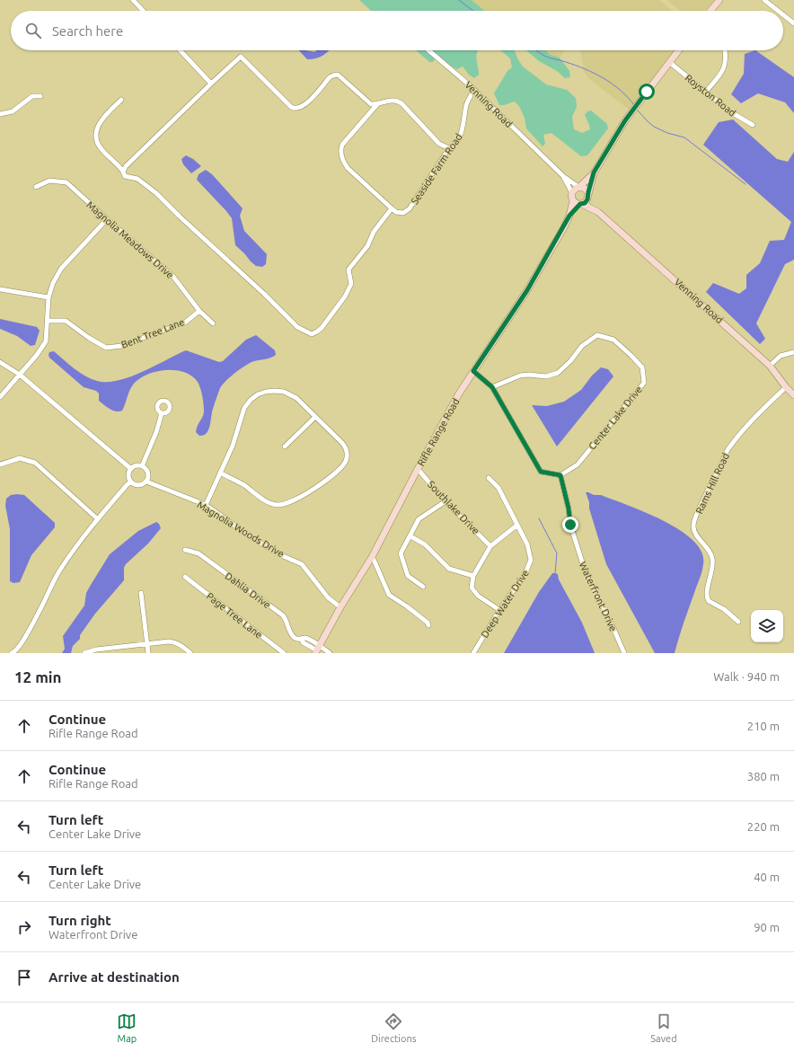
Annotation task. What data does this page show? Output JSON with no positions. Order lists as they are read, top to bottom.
{
  "streets": {
    "main road": ["Venning Road", "Rifle Range Road"],
    "street": [
      "Royston Road",
      "Seaside Farm Road",
      "Magnolia Meadows Drive",
      "Bent Tree Lane",
      "Center Lake Drive",
      "Rams Hill Road",
      "Southlake Drive",
      "Magnolia Woods Drive",
      "Dahlia Drive",
      "Waterfront Drive",
      "Deep Water Drive",
      "Page Tree Lane"
    ]
  },
  "crossings": [
    ["Venning Road", "Seaside Farm Road"],
    ["Venning Road", "Rifle Range Road"],
    ["Venning Road", "Rams Hill Road"],
    ["Magnolia Meadows Drive", "Bent Tree Lane"],
    ["Center Lake Drive", "Waterfront Drive"],
    ["Rifle Range Road", "Southlake Drive"],
    ["Rifle Range Road", "Magnolia Woods Drive"],
    ["Rifle Range Road", "Dahlia Drive"]
  ],
  "page": {
    "search": "Search here",
    "heading": ["12 min", "Walk · 940 m"],
    "list": [
      ["Continue", "Rifle Range Road", "210 m"],
      ["Continue", "Rifle Range Road", "380 m"],
      ["Turn left", "Center Lake Drive", "220 m"],
      ["Turn left", "Center Lake Drive", "40 m"],
      ["Turn right", "Waterfront Drive", "90 m"],
      "Arrive at destination"
    ],
    "nav": ["Map", "Directions", "Saved"]
  }
}
